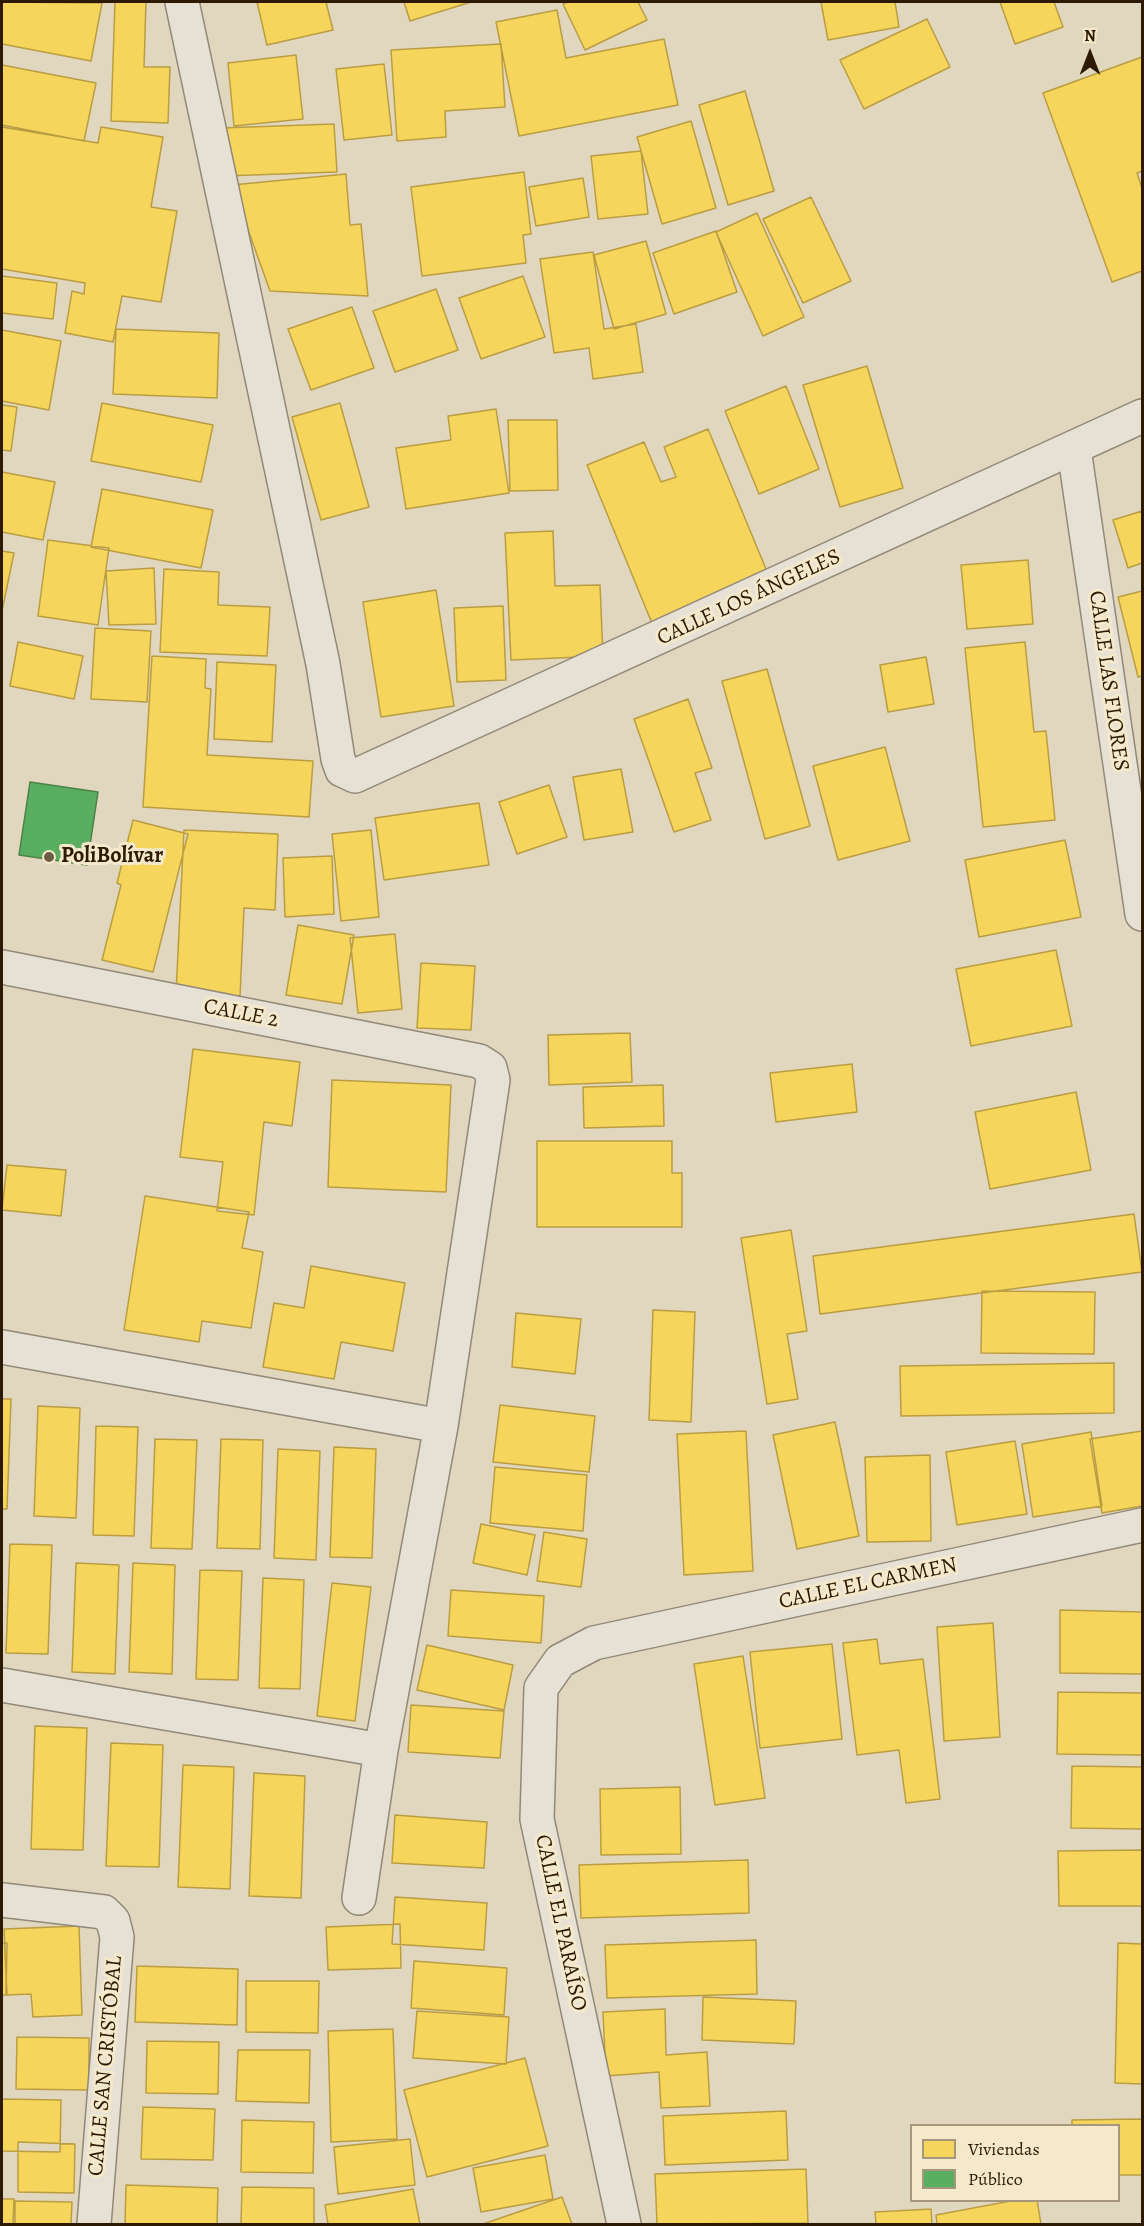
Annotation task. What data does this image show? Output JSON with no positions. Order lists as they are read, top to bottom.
{
  "streets": {
    "street": [
      "CALLE LOS ÁNGELES",
      "CALLE LAS FLORES",
      "CALLE 2",
      "CALLE EL CARMEN",
      "CALLE EL PARAÍSO",
      "CALLE SAN CRISTÓBAL"
    ]
  },
  "crossings": [
    ["CALLE LOS ÁNGELES", "CALLE LAS FLORES"],
    ["CALLE EL CARMEN", "CALLE EL PARAÍSO"]
  ],
  "places": ["PoliBolívar"],
  "legend": ["Viviendas", "Público"],
  "north": "top"
}
